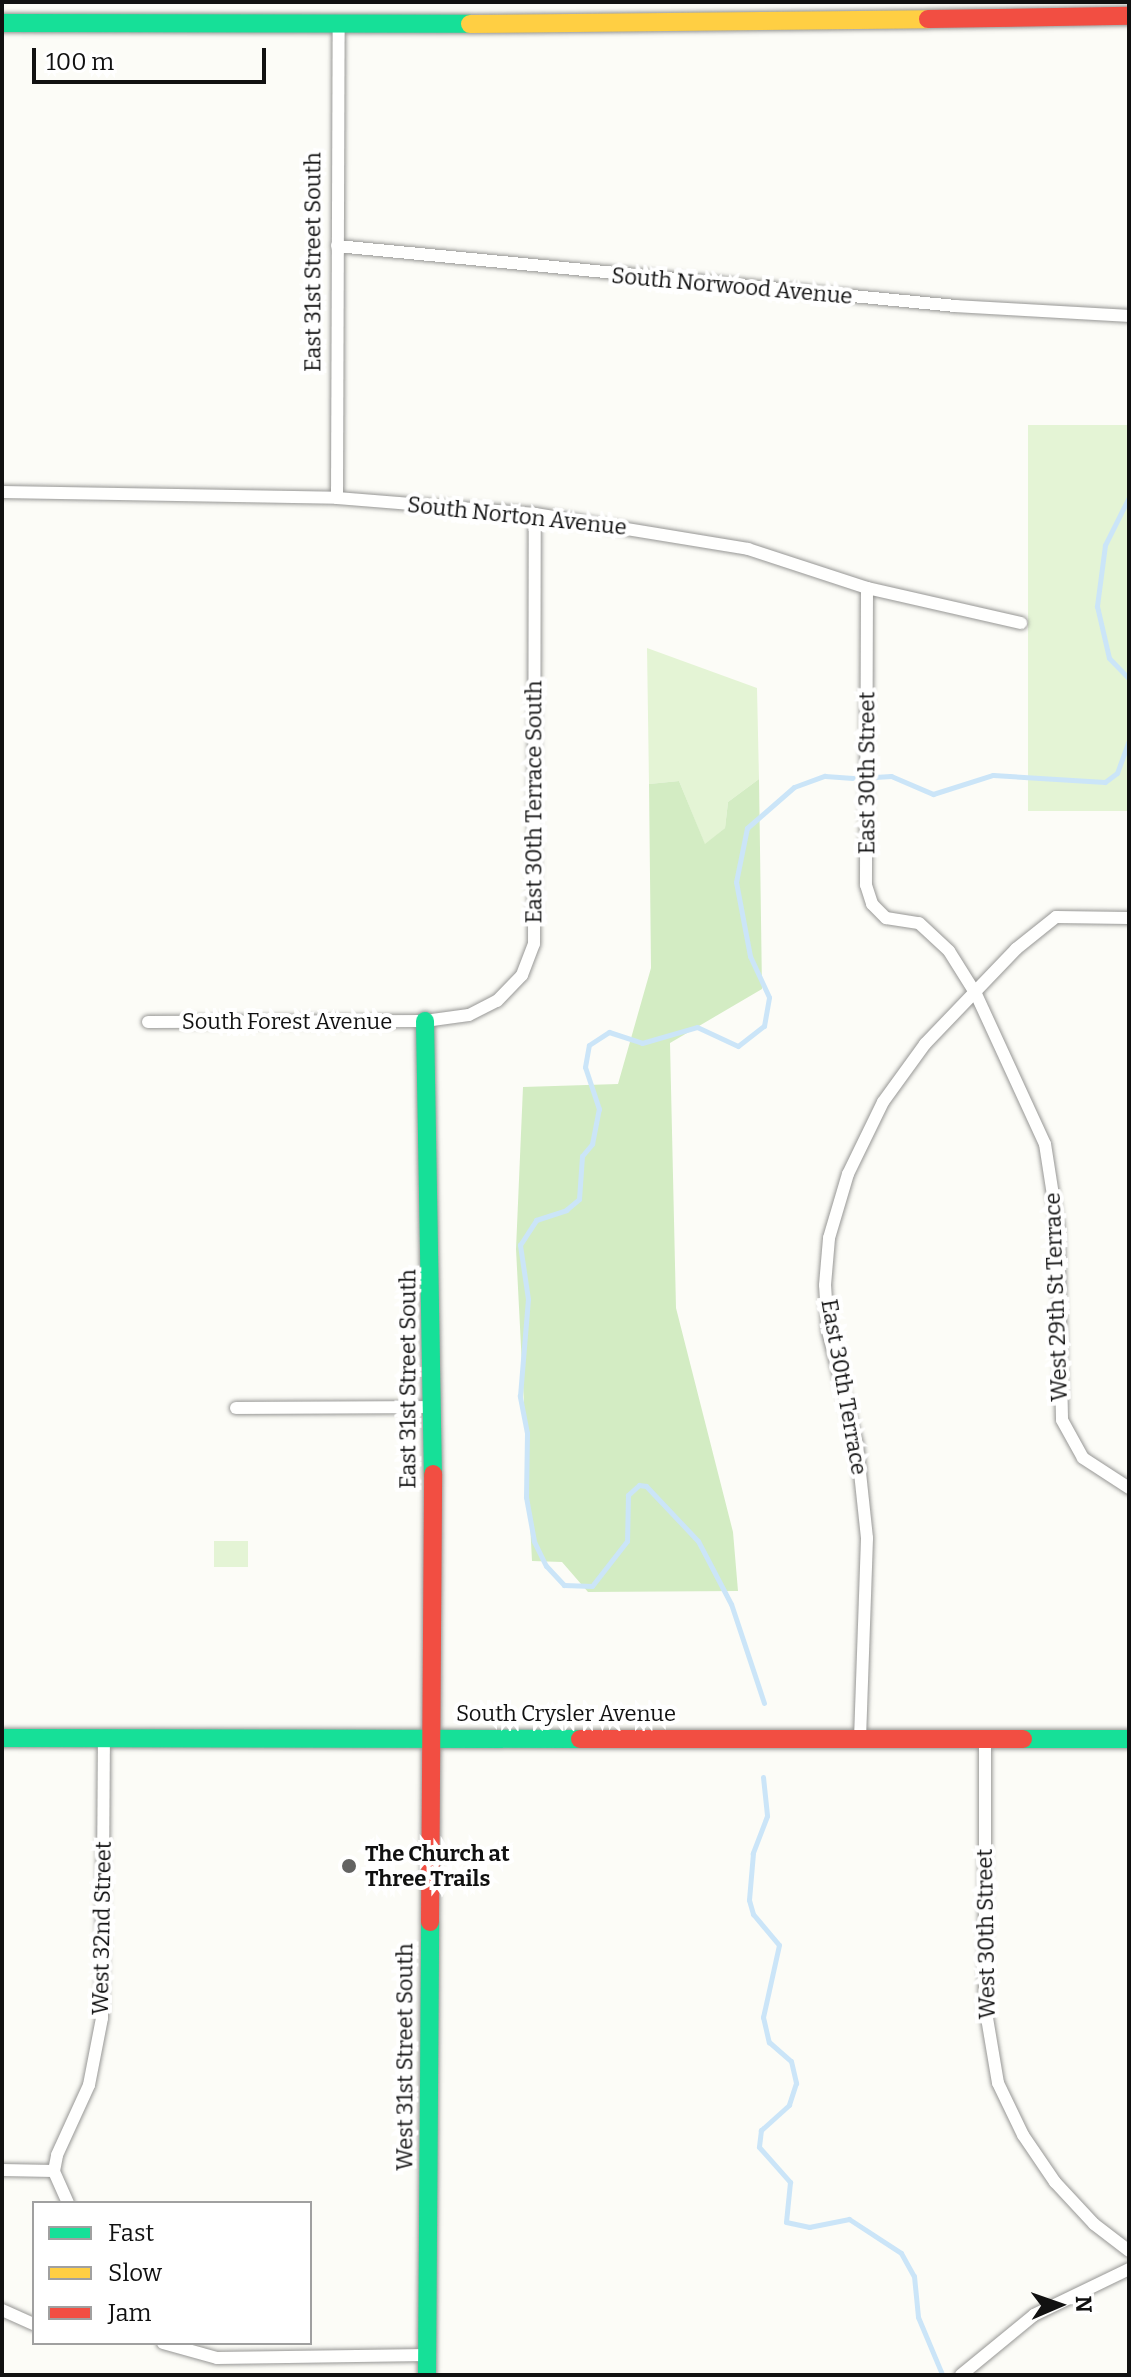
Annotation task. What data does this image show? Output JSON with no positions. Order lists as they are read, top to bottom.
{
  "streets": {
    "street": [
      "East 31st Street South",
      "South Norwood Avenue",
      "South Norton Avenue",
      "East 30th Street",
      "East 30th Terrace South",
      "South Forest Avenue",
      "West 29th St Terrace",
      "East 30th Terrace",
      "South Crysler Avenue",
      "West 32nd Street",
      "West 30th Street",
      "West 31st Street South"
    ]
  },
  "crossings": [
    ["East 31st Street South", "South Norwood Avenue"],
    ["East 31st Street South", "South Norton Avenue"],
    ["East 31st Street South", "East 30th Terrace South"],
    ["East 31st Street South", "South Forest Avenue"],
    ["East 31st Street South", "South Crysler Avenue"],
    ["East 31st Street South", "West 31st Street South"],
    ["South Norton Avenue", "East 30th Street"],
    ["South Norton Avenue", "East 30th Terrace South"],
    ["East 30th Street", "West 29th St Terrace"],
    ["East 30th Terrace South", "South Forest Avenue"],
    ["West 29th St Terrace", "East 30th Terrace"],
    ["East 30th Terrace", "South Crysler Avenue"],
    ["South Crysler Avenue", "West 32nd Street"],
    ["South Crysler Avenue", "West 30th Street"],
    ["South Crysler Avenue", "West 31st Street South"]
  ],
  "places": ["The Church at Three Trails"],
  "legend": ["Fast", "Slow", "Jam"],
  "scale_bar": "100 m",
  "north": "right"
}
